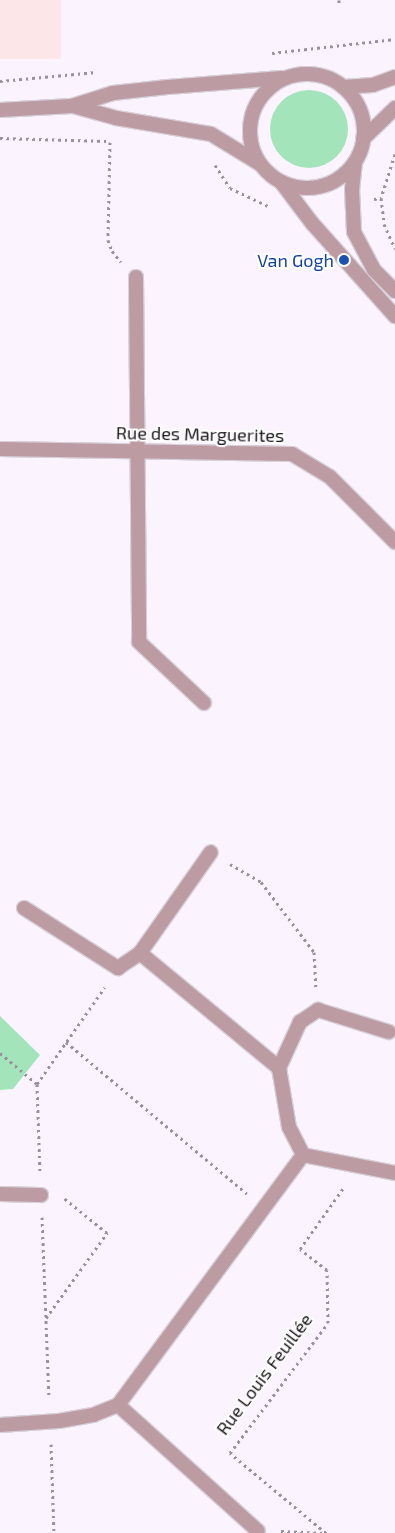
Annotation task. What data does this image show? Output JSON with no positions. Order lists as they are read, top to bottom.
{
  "streets": {
    "street": ["Rue des Marguerites"],
    "path": ["Rue Louis Feuillée"]
  },
  "places": ["Van Gogh"]
}
